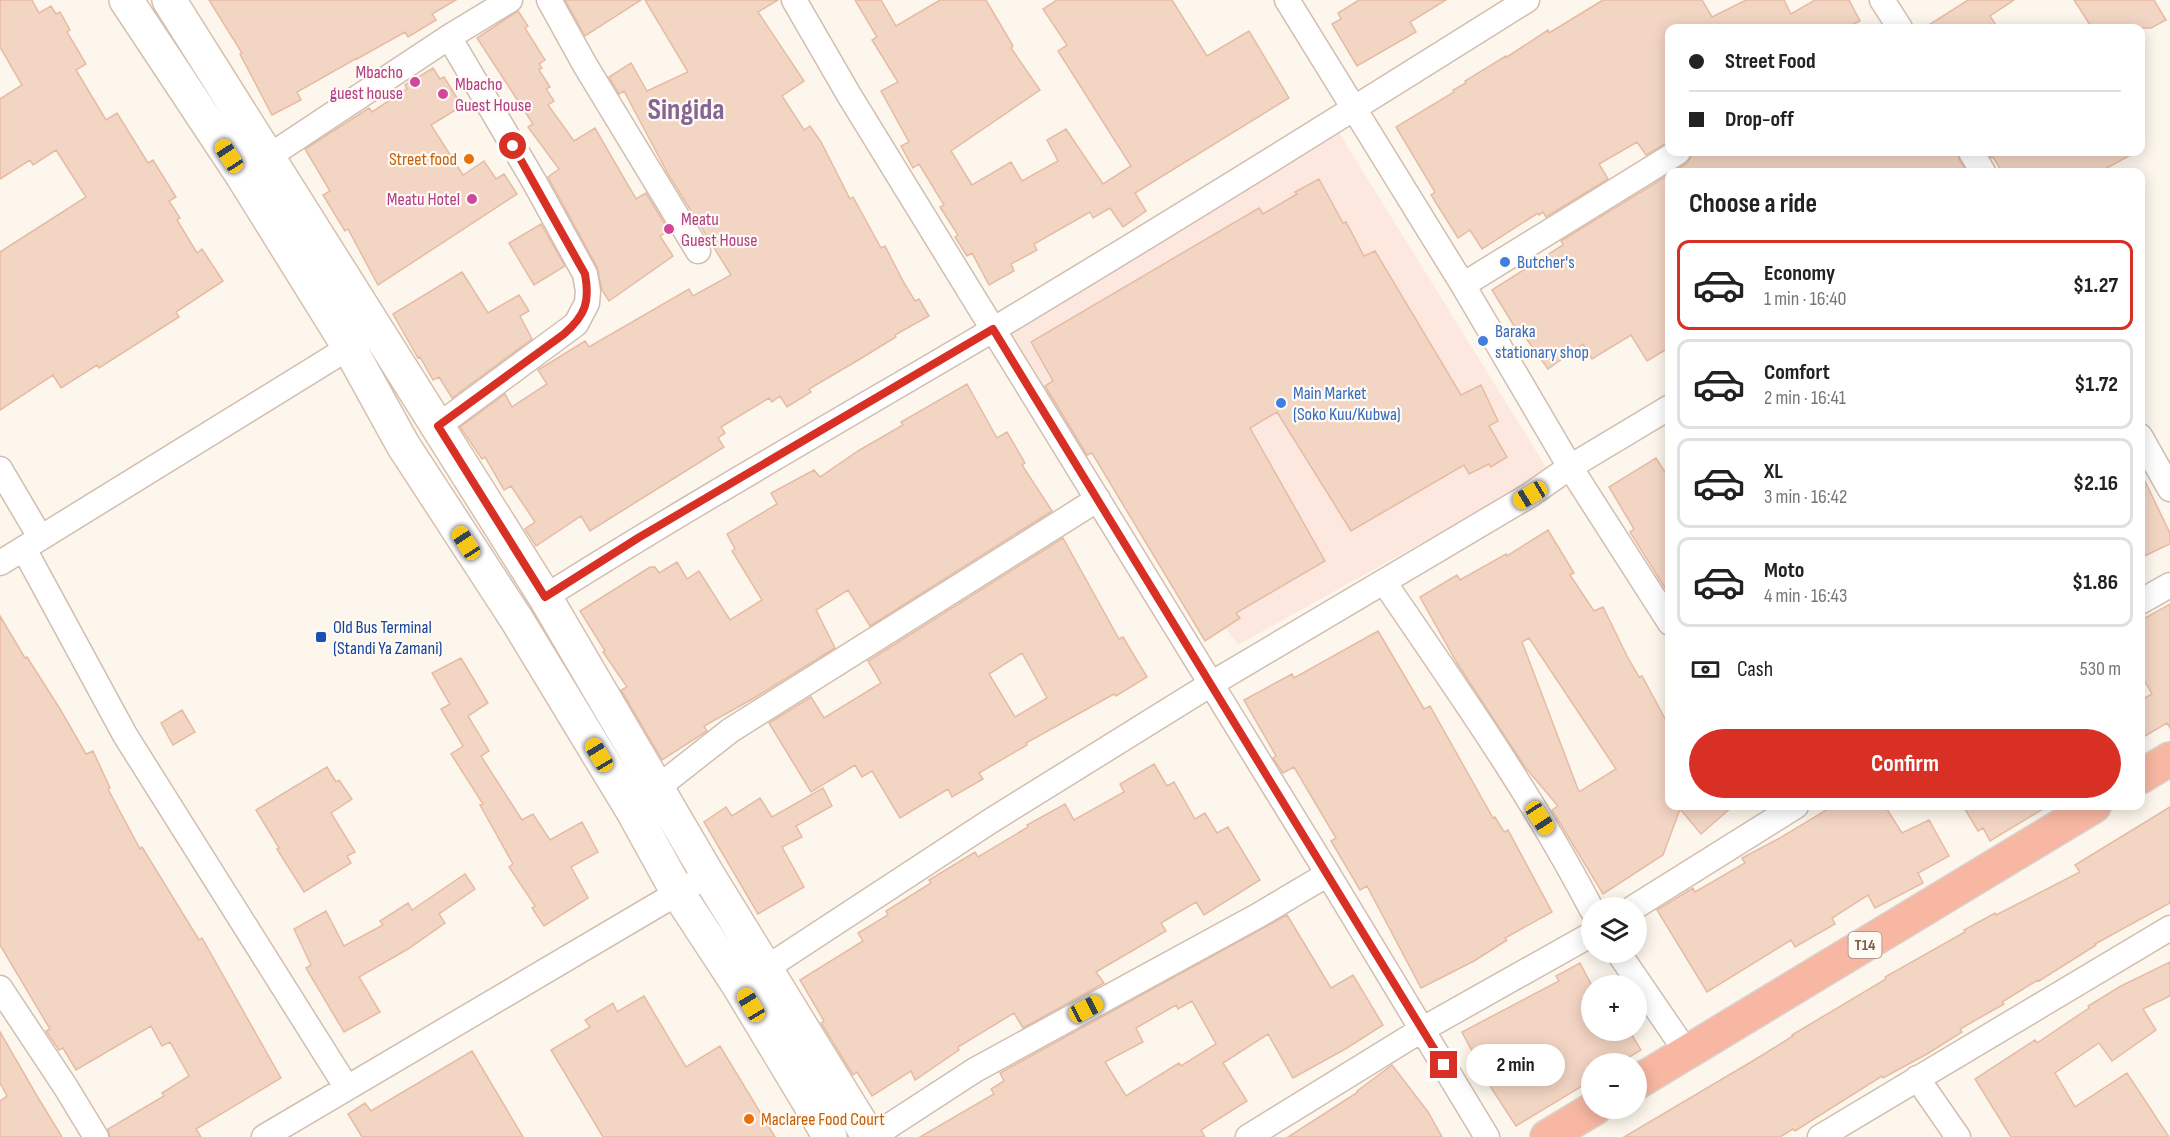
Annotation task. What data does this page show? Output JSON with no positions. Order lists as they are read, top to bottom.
{
  "streets": {
    "highway": ["T14"]
  },
  "districts": ["Singida"],
  "places": {
    "other": [
      "Mbacho guest house",
      "Mbacho Guest House",
      "Street food",
      "Meatu Hotel",
      "Meatu Guest House",
      "Butcher's",
      "Baraka stationary shop",
      "Main Market (Soko Kuu/Kubwa)",
      "Maclaree Food Court"
    ],
    "transit": ["Old Bus Terminal (Standi Ya Zamani)"]
  },
  "page": {
    "banner": ["Street Food", "Drop-off"],
    "heading": "Choose a ride",
    "list": [
      {
        "name": "Economy",
        "note": "1 min · 16:40",
        "value": "$1.27"
      },
      {
        "name": "Comfort",
        "note": "2 min · 16:41",
        "value": "$1.72"
      },
      {
        "name": "XL",
        "note": "3 min · 16:42",
        "value": "$2.16"
      },
      {
        "name": "Moto",
        "note": "4 min · 16:43",
        "value": "$1.86"
      }
    ],
    "pay": ["Cash", "530 m"],
    "buttons": "Confirm",
    "map_buttons": ["+", "−"],
    "bubble": "2 min"
  }
}
